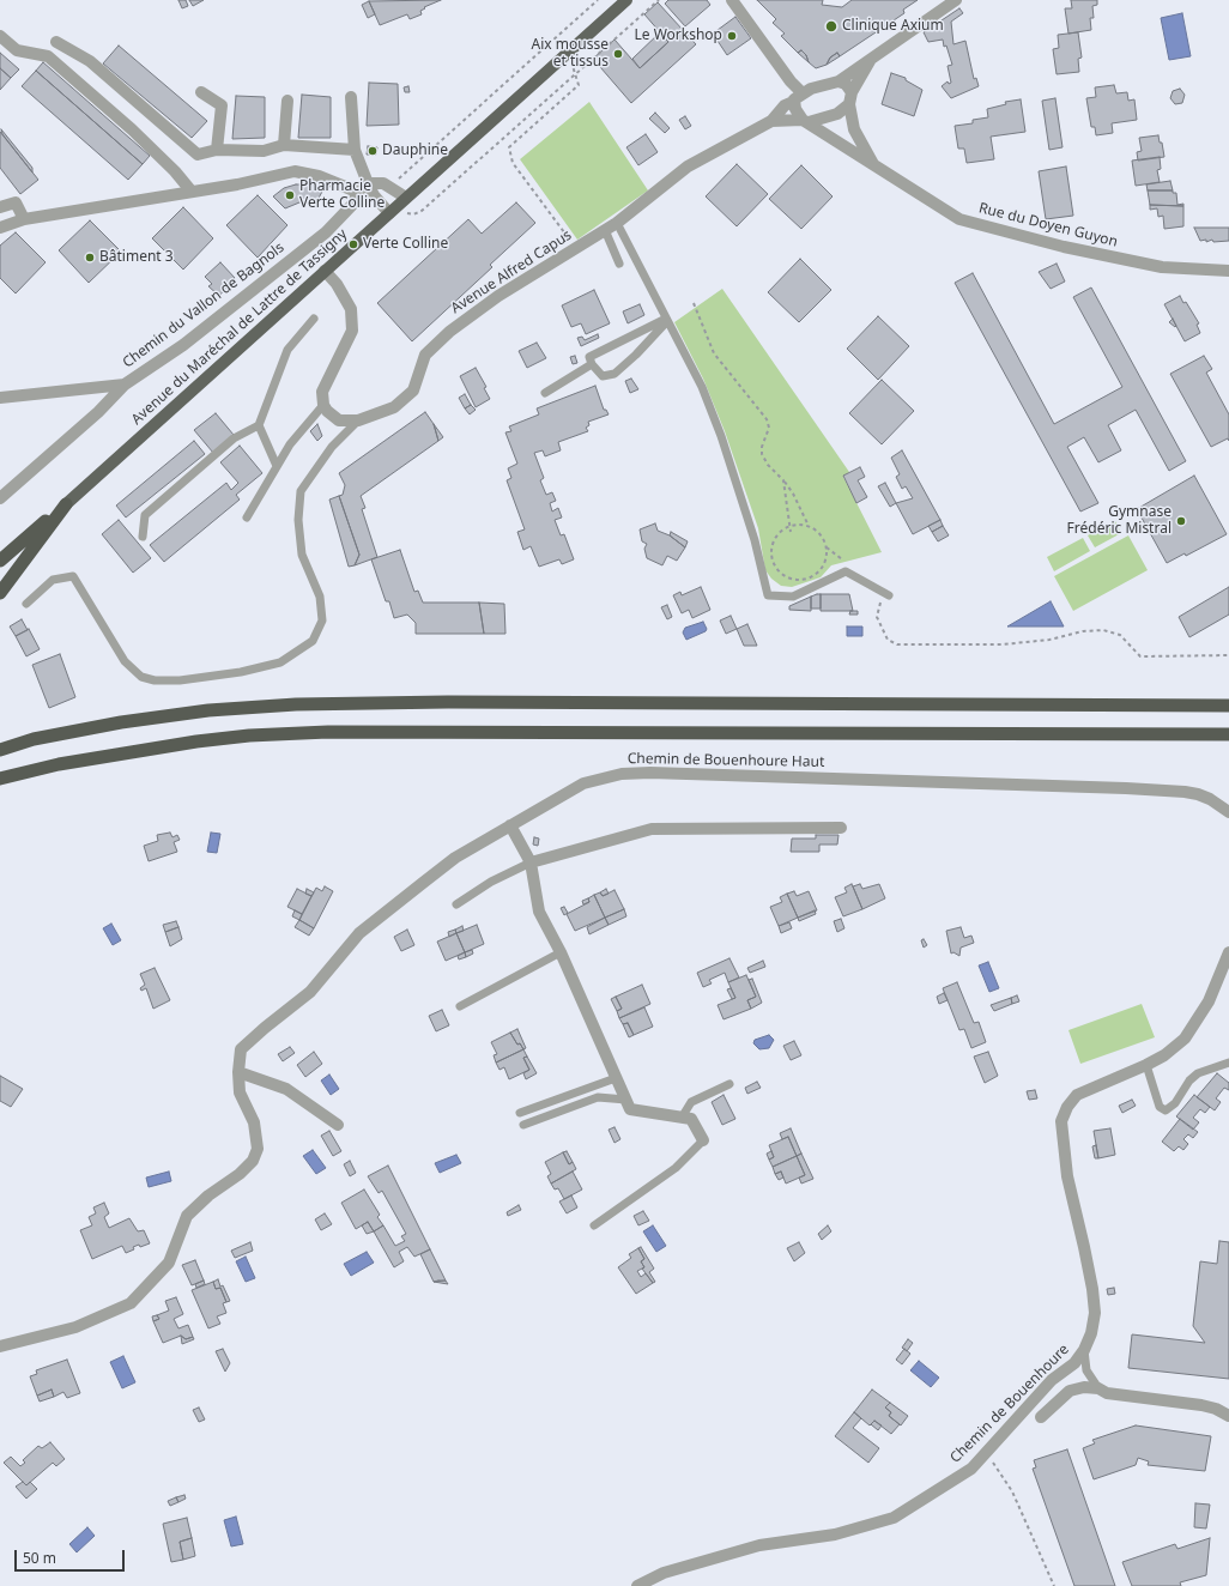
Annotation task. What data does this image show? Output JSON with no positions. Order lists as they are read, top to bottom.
{
  "streets": {
    "main road": ["Avenue du Maréchal de Lattre de Tassigny"],
    "street": [
      "Rue du Doyen Guyon",
      "Avenue Alfred Capus",
      "Chemin du Vallon de Bagnols",
      "Chemin de Bouenhoure Haut",
      "Chemin de Bouenhoure"
    ]
  },
  "places": [
    "Clinique Axium",
    "Le Workshop",
    "Aix mousse et tissus",
    "Dauphine",
    "Pharmacie Verte Colline",
    "Verte Colline",
    "Bâtiment 3",
    "Gymnase Frédéric Mistral"
  ],
  "scale_bar": "50 m"
}
